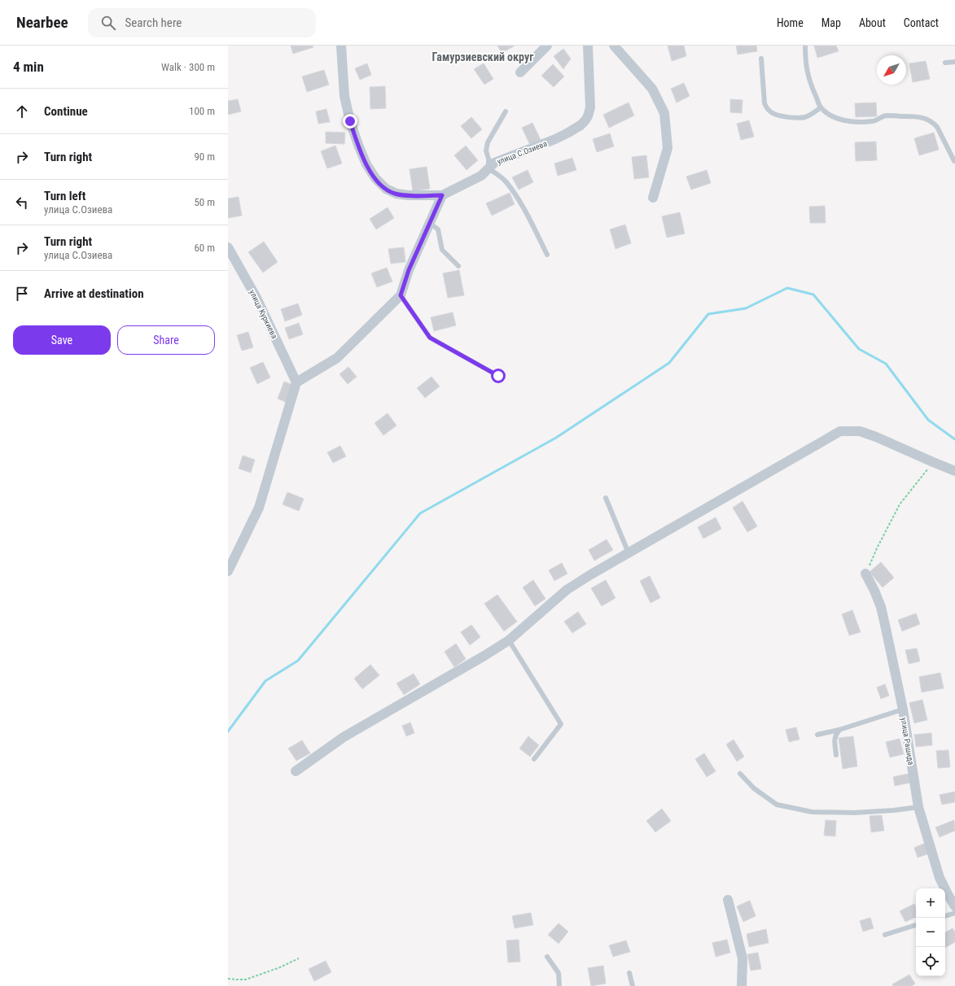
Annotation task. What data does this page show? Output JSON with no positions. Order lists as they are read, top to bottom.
{
  "streets": {
    "street": ["улица С.Озиева", "улица Куркиева", "улица Рашида"]
  },
  "districts": ["Гамурзиевский округ"],
  "north": "bottom left",
  "page": {
    "header": "Nearbee",
    "search": "Search here",
    "nav": [
      "Home",
      "Map",
      "About",
      "Contact"
    ],
    "heading": ["4 min", "Walk · 300 m"],
    "list": [
      ["Continue", "100 m"],
      ["Turn right", "90 m"],
      ["Turn left", "улица С.Озиева", "50 m"],
      ["Turn right", "улица С.Озиева", "60 m"],
      "Arrive at destination"
    ],
    "buttons": ["Save", "Share"],
    "map_buttons": ["+", "−"]
  }
}
